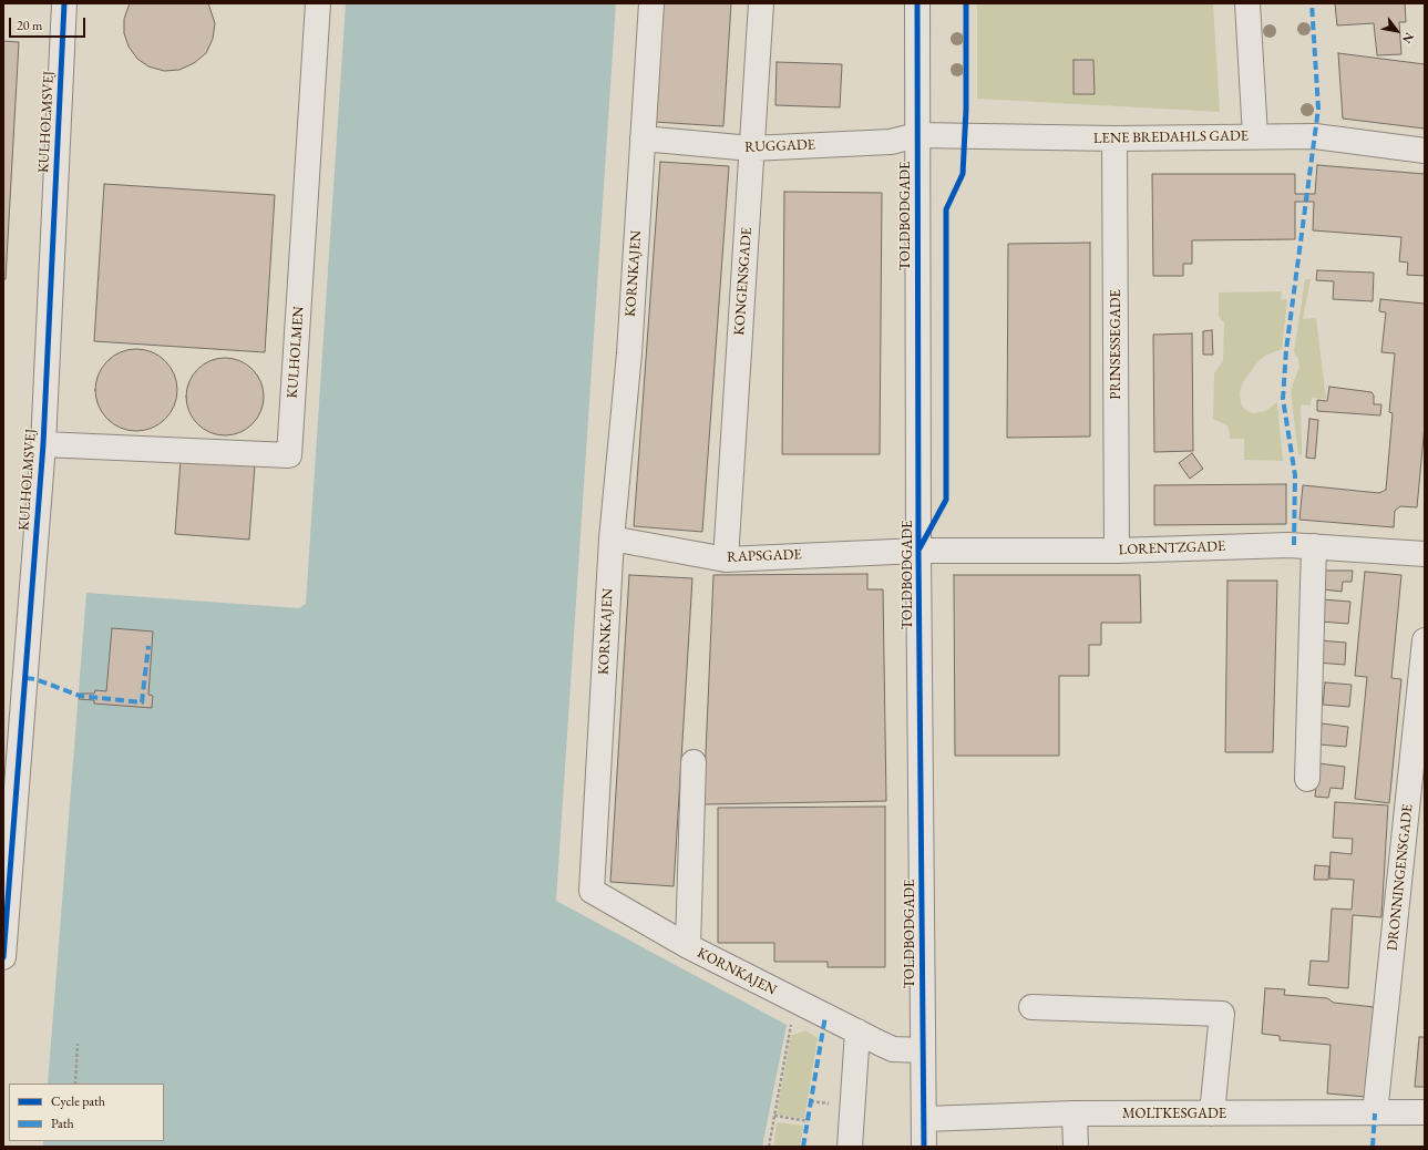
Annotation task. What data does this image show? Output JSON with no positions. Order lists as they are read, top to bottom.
{
  "streets": {
    "street": [
      "KULHOLMSVEJ",
      "LENE BREDAHLS GADE",
      "RUGGADE",
      "TOLDBODGADE",
      "KORNKAJEN",
      "KONGENSGADE",
      "PRINSESSEGADE",
      "KULHOLMEN",
      "LORENTZGADE",
      "RAPSGADE",
      "DRONNINGENSGADE",
      "MOLTKESGADE"
    ]
  },
  "crossings": [
    ["KULHOLMSVEJ", "KULHOLMEN"],
    ["LENE BREDAHLS GADE", "RUGGADE"],
    ["LENE BREDAHLS GADE", "TOLDBODGADE"],
    ["LENE BREDAHLS GADE", "PRINSESSEGADE"],
    ["RUGGADE", "TOLDBODGADE"],
    ["RUGGADE", "KORNKAJEN"],
    ["RUGGADE", "KONGENSGADE"],
    ["TOLDBODGADE", "KORNKAJEN"],
    ["TOLDBODGADE", "LORENTZGADE"],
    ["TOLDBODGADE", "RAPSGADE"],
    ["TOLDBODGADE", "MOLTKESGADE"],
    ["KORNKAJEN", "RAPSGADE"],
    ["KONGENSGADE", "RAPSGADE"],
    ["PRINSESSEGADE", "LORENTZGADE"],
    ["LORENTZGADE", "RAPSGADE"],
    ["DRONNINGENSGADE", "MOLTKESGADE"]
  ],
  "legend": ["Cycle path", "Path"],
  "scale_bar": "20 m",
  "north": "bottom right"
}
